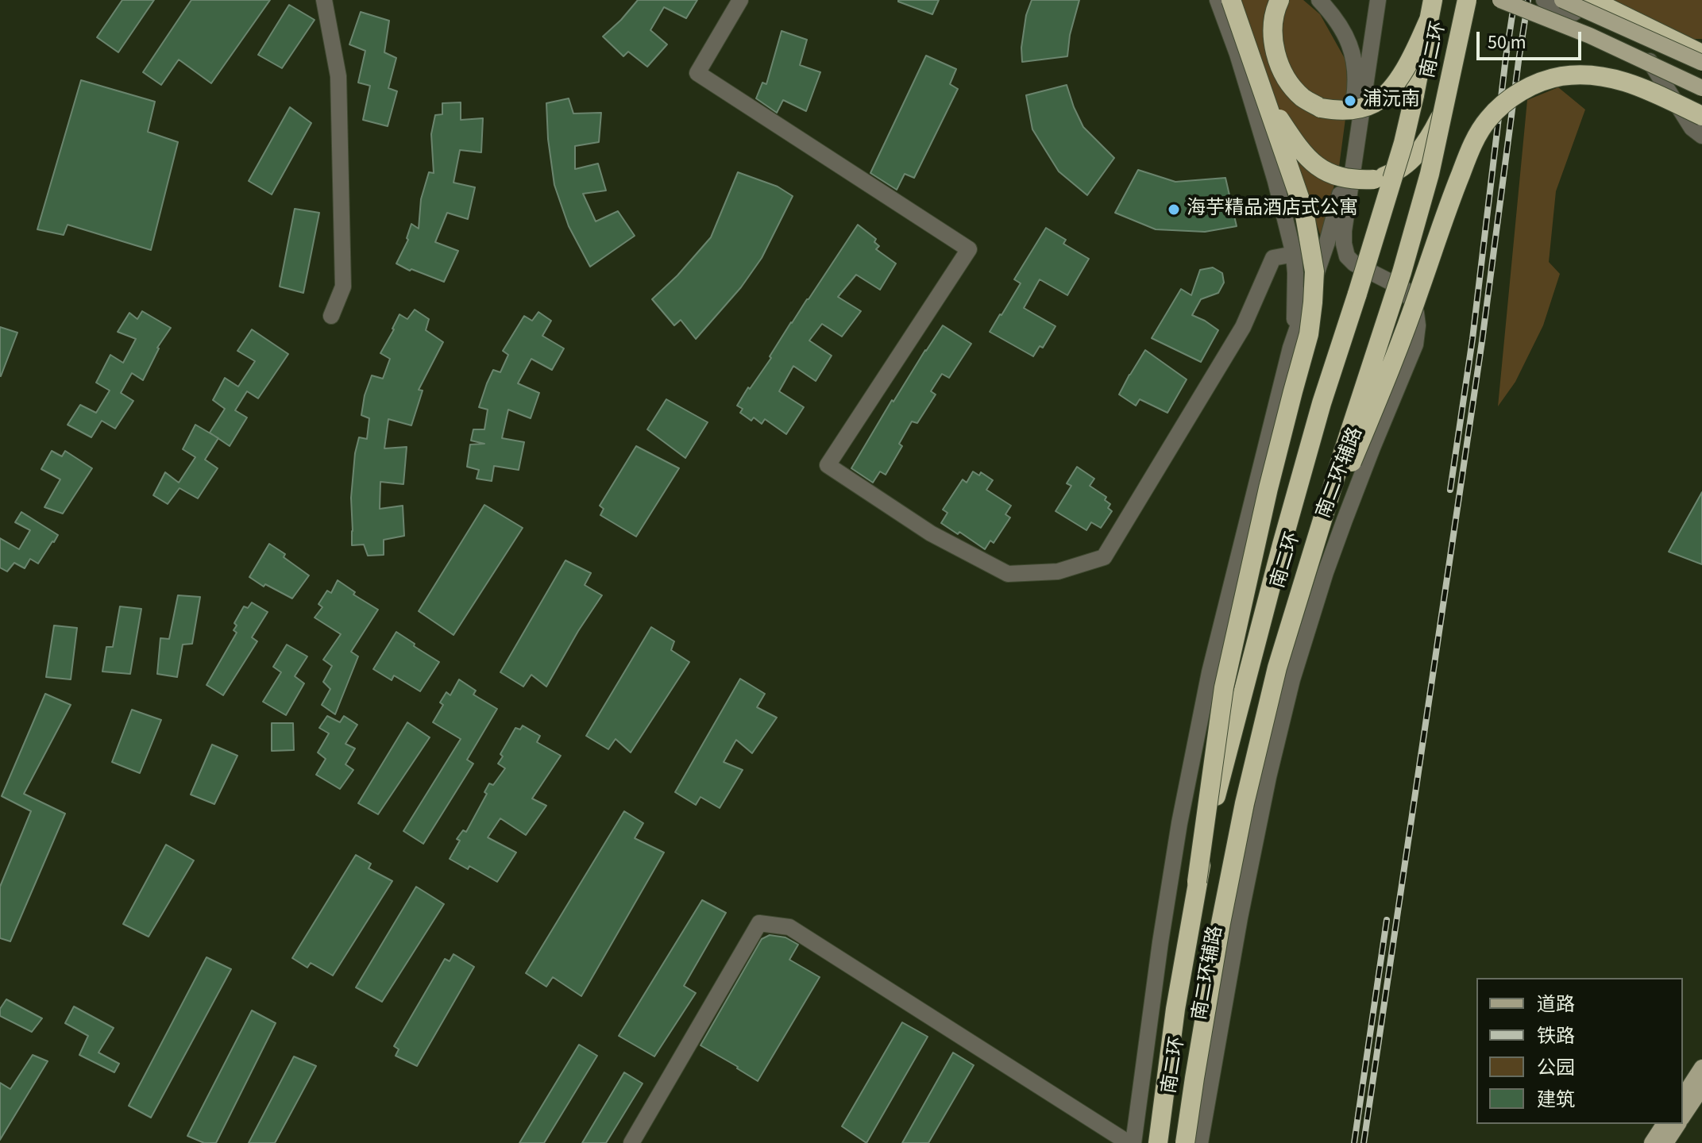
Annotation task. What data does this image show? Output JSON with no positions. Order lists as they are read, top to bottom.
{
  "streets": {
    "highway": ["南二环"],
    "street": ["南二环辅路"]
  },
  "places": ["浦沅南", "海芋精品酒店式公寓"],
  "legend": [
    "道路",
    "铁路",
    "公园",
    "建筑"
  ],
  "scale_bar": "50 m"
}
